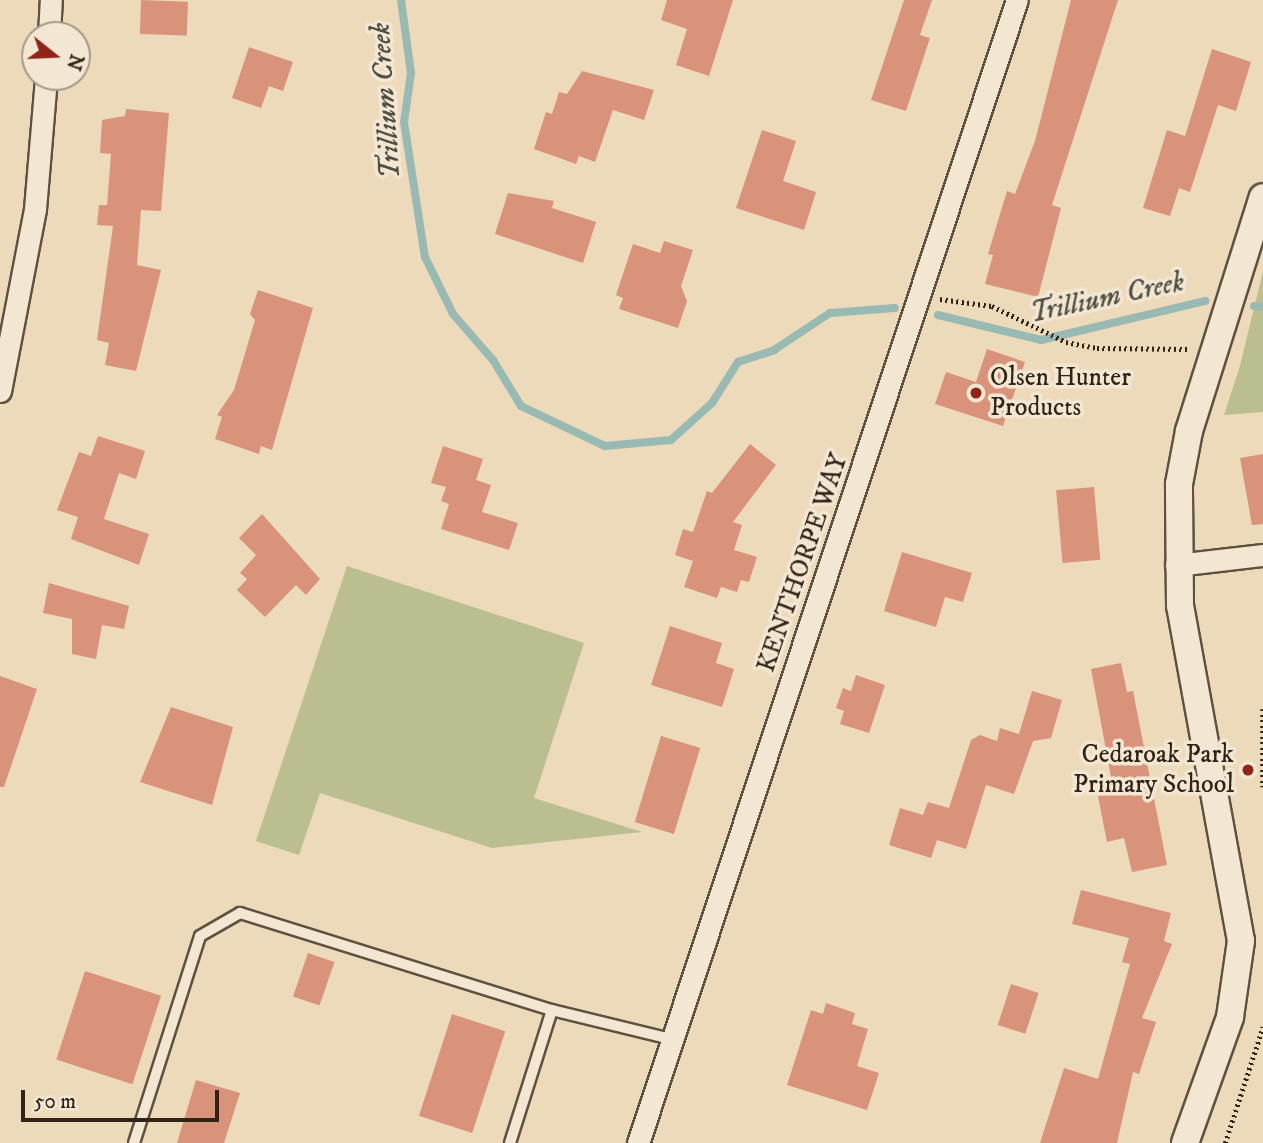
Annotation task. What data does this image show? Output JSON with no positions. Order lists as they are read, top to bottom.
{
  "streets": {
    "street": ["KENTHORPE WAY"]
  },
  "water": ["Trillium Creek"],
  "places": ["Olsen Hunter Products", "Cedaroak Park Primary School"],
  "scale_bar": "50 m",
  "north": "right"
}
